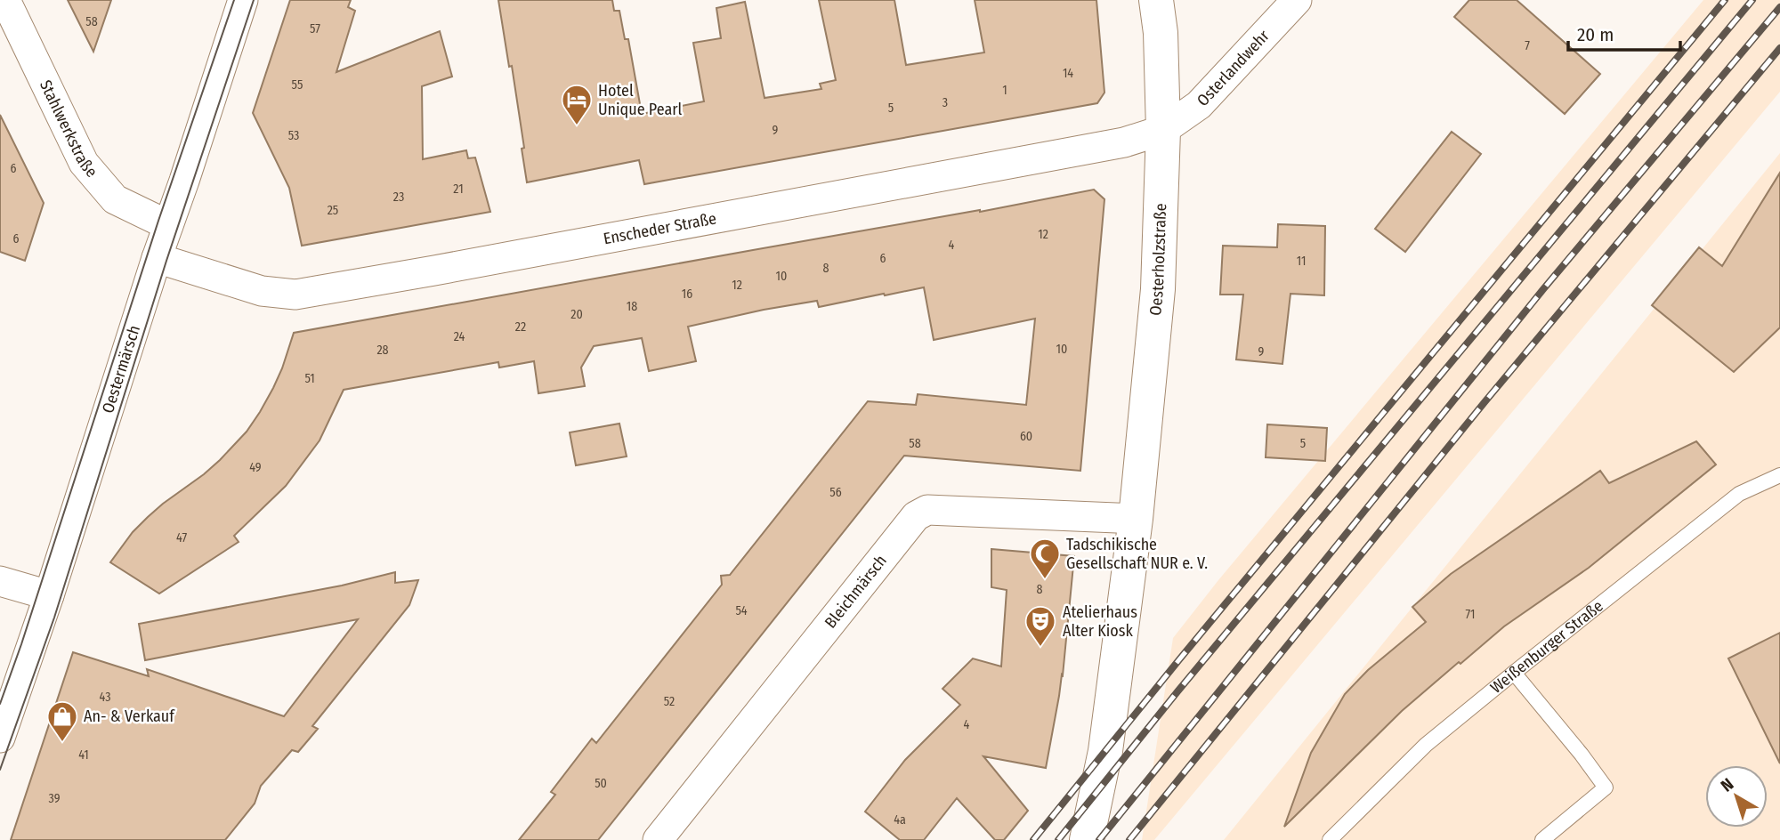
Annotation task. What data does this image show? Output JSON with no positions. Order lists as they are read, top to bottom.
{
  "streets": {
    "street": [
      "Osterlandwehr",
      "Stahlwerkstraße",
      "Enscheder Straße",
      "Oesterholzstraße",
      "Oestermärsch",
      "Bleichmärsch"
    ],
    "lane": ["Weißenburger Straße"]
  },
  "crossings": [
    ["Osterlandwehr", "Enscheder Straße"],
    ["Osterlandwehr", "Oesterholzstraße"],
    ["Stahlwerkstraße", "Oestermärsch"],
    ["Enscheder Straße", "Oesterholzstraße"],
    ["Enscheder Straße", "Oestermärsch"],
    ["Oesterholzstraße", "Bleichmärsch"]
  ],
  "places": {
    "hotel": ["Hotel Unique Pearl"],
    "mosque": ["Tadschikische Gesellschaft NUR e. V."],
    "theatre": ["Atelierhaus Alter Kiosk"],
    "shop": ["An- & Verkauf"]
  },
  "house_numbers": [
    "58",
    "57",
    "7",
    "14",
    "55",
    "1",
    "3",
    "5",
    "9",
    "53",
    "6",
    "21",
    "23",
    "25",
    "12",
    "6",
    "4",
    "6",
    "11",
    "8",
    "10",
    "12",
    "16",
    "18",
    "20",
    "22",
    "24",
    "10",
    "28",
    "9",
    "51",
    "60",
    "58",
    "5",
    "49",
    "56",
    "47",
    "8",
    "54",
    "71",
    "43",
    "52",
    "4",
    "41",
    "50",
    "39",
    "4a"
  ],
  "scale_bar": "20 m",
  "north": "top left"
}
